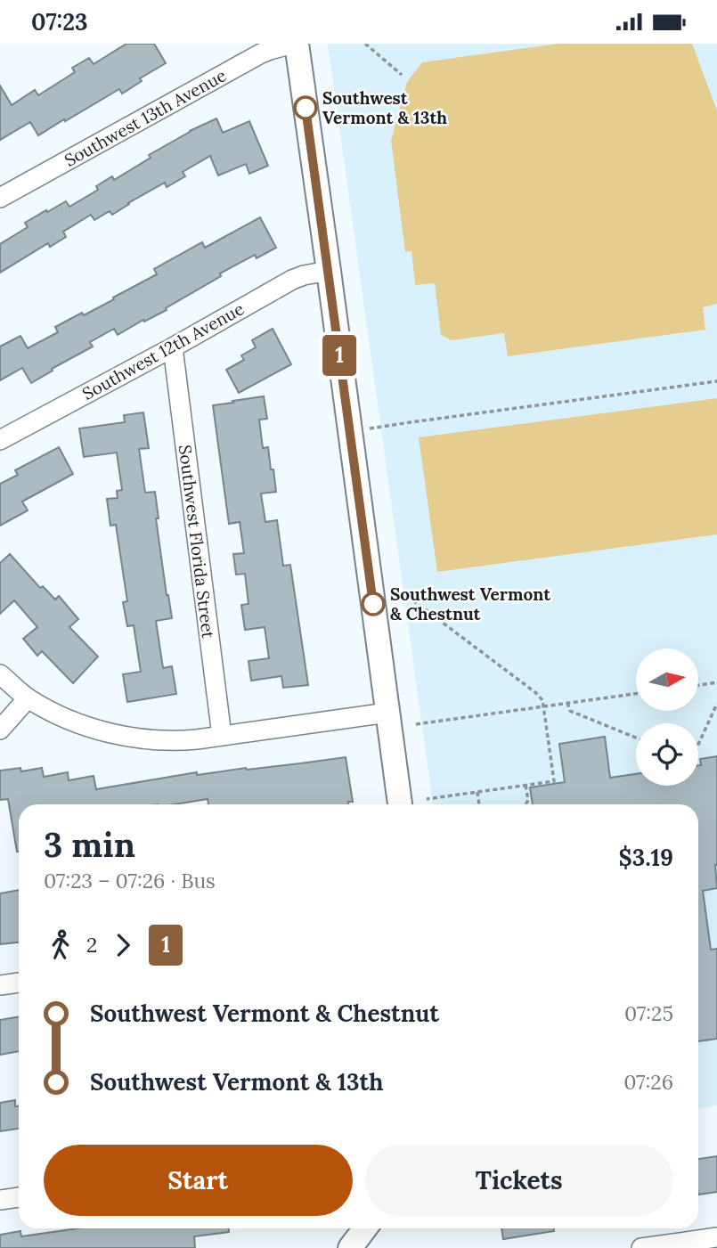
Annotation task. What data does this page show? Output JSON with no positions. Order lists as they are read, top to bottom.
{
  "streets": {
    "street": ["Southwest 13th Avenue", "Southwest 12th Avenue", "Southwest Florida Street"]
  },
  "crossings": [
    ["Southwest 12th Avenue", "Southwest Florida Street"]
  ],
  "places": ["Southwest Vermont & 13th", "Southwest Vermont & Chestnut"],
  "lines": ["bus line 1"],
  "north": "right",
  "page": {
    "status": "07:23",
    "on_map": "1",
    "heading": ["3 min", "07:23 – 07:26 · Bus", "$3.19"],
    "legs": ["2", "1"],
    "list": [
      {
        "name": "Southwest Vermont & Chestnut",
        "value": "07:25"
      },
      {
        "name": "Southwest Vermont & 13th",
        "value": "07:26"
      }
    ],
    "buttons": ["Start", "Tickets"]
  }
}
